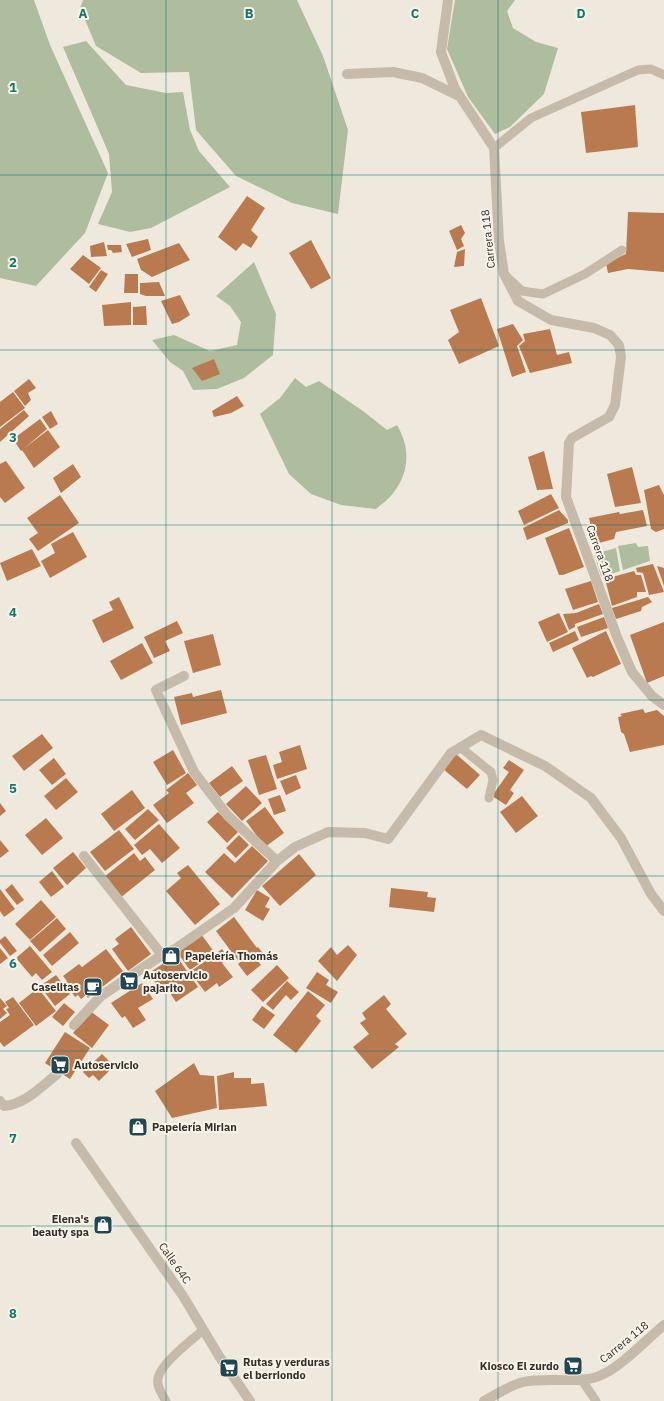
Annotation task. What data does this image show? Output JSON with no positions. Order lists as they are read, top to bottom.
{
  "streets": {
    "street": ["Carrera 118", "Calle 64C"]
  },
  "places": {
    "shop": ["Papelería Thomás", "Papelería Mirian", "Elena's beauty spa"],
    "supermarket": [
      "Autoservicio pajarito",
      "Autoservicio",
      "Kiosco El zurdo",
      "Rutas y verduras el berriondo"
    ],
    "cafe": ["Caselitas"]
  },
  "grid": {
    "columns": [
      "A",
      "B",
      "C",
      "D"
    ],
    "rows": [
      "1",
      "2",
      "3",
      "4",
      "5",
      "6",
      "7",
      "8"
    ]
  }
}
